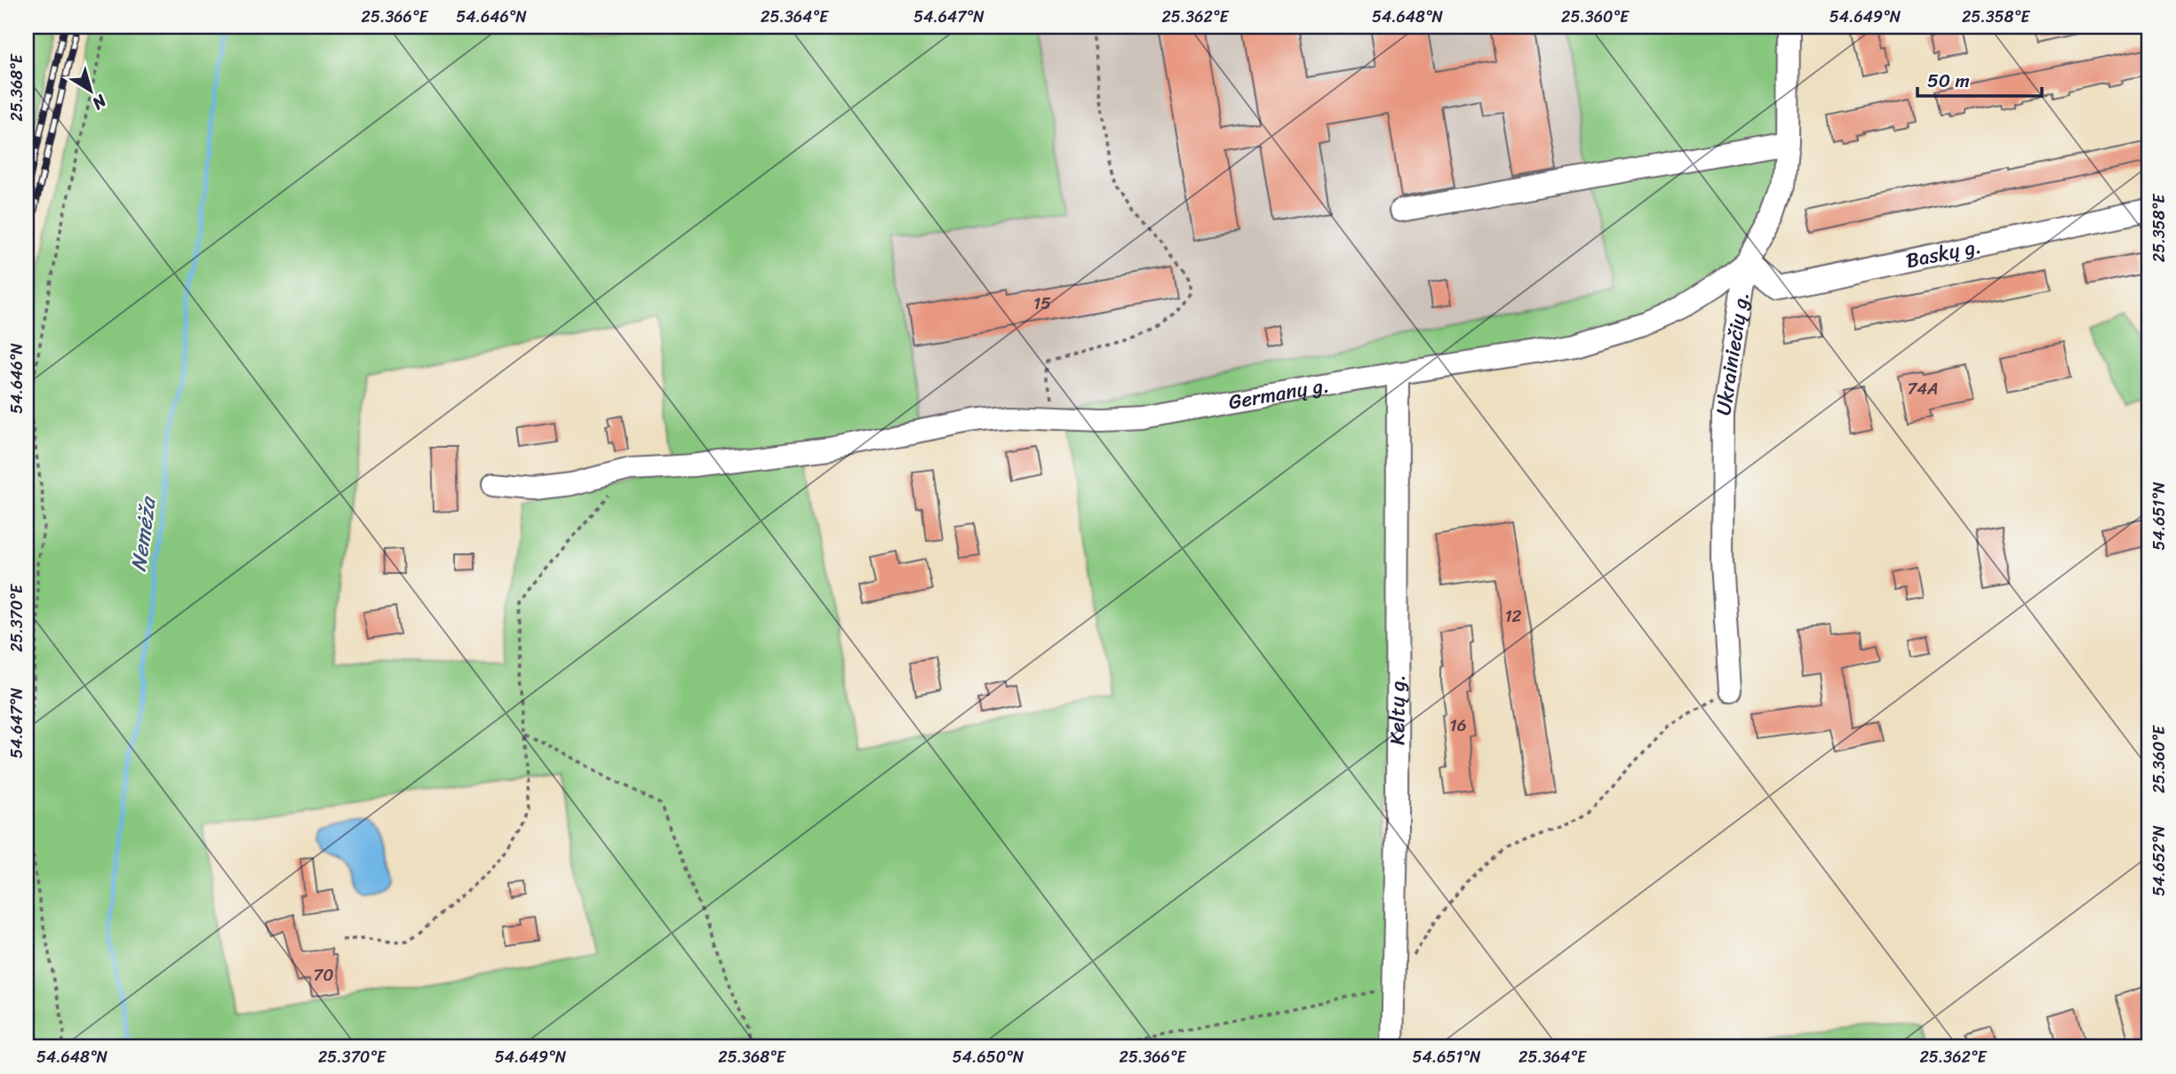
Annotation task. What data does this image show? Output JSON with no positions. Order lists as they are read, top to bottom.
{
  "streets": {
    "street": [
      "Baskų g.",
      "Ukrainiečių g.",
      "Germanų g.",
      "Keltų g."
    ]
  },
  "crossings": [
    ["Baskų g.", "Ukrainiečių g."],
    ["Baskų g.", "Germanų g."],
    ["Ukrainiečių g.", "Germanų g."],
    ["Germanų g.", "Keltų g."]
  ],
  "water": ["Nemėža"],
  "house_numbers": [
    "15",
    "74A",
    "12",
    "16",
    "70"
  ],
  "scale_bar": "50 m",
  "north": "bottom right",
  "coordinates": [
    "25.366°E",
    "54.646°N",
    "25.364°E",
    "54.647°N",
    "25.362°E",
    "54.648°N",
    "25.360°E",
    "54.649°N",
    "25.358°E",
    "25.368°E",
    "54.651°N",
    "25.370°E",
    "54.652°N",
    "54.650°N"
  ]
}
